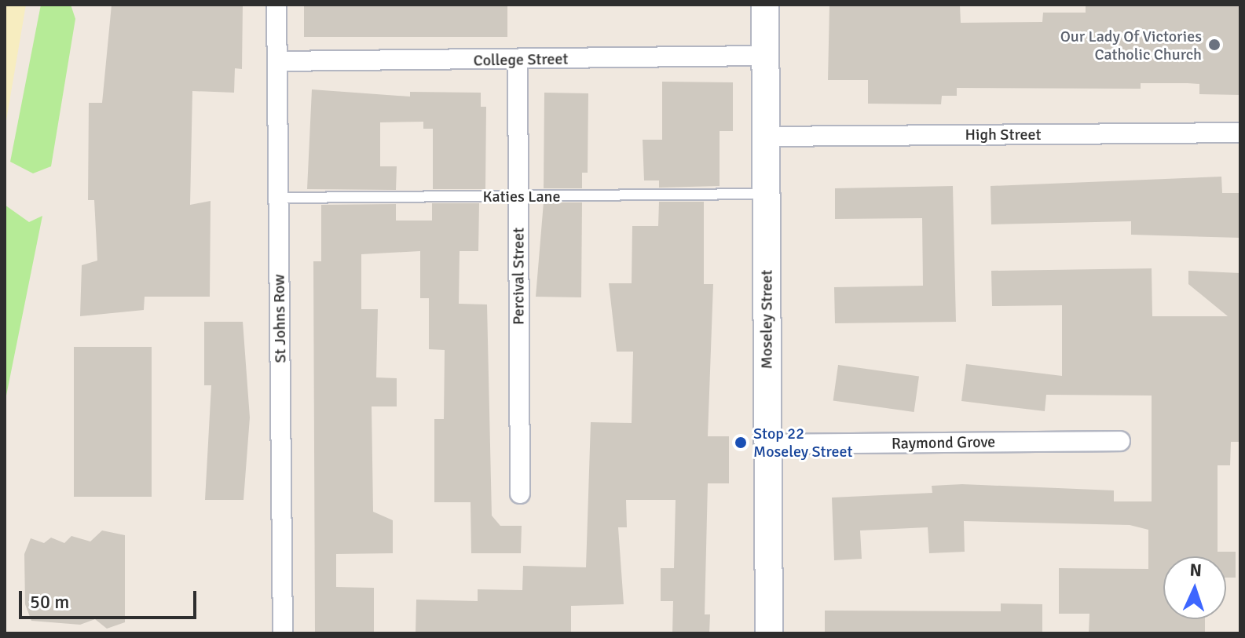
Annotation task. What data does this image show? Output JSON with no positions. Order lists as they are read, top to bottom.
{
  "streets": {
    "street": [
      "College Street",
      "High Street",
      "Percival Street",
      "St Johns Row",
      "Moseley Street",
      "Raymond Grove"
    ],
    "lane": ["Katies Lane"]
  },
  "crossings": [
    ["College Street", "Percival Street"],
    ["College Street", "St Johns Row"],
    ["College Street", "Moseley Street"],
    ["High Street", "Moseley Street"],
    ["Katies Lane", "Percival Street"],
    ["Katies Lane", "St Johns Row"],
    ["Katies Lane", "Moseley Street"],
    ["Moseley Street", "Raymond Grove"]
  ],
  "places": ["Our Lady Of Victories Catholic Church", "Stop 22 Moseley Street"],
  "scale_bar": "50 m",
  "north": "top"
}
